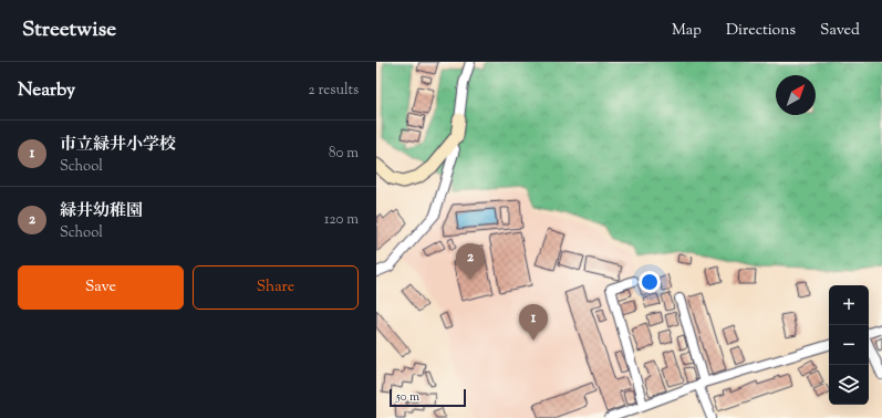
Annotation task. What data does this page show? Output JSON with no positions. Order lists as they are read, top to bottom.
{
  "scale_bar": "50 m",
  "north": "top right",
  "page": {
    "header": "Streetwise",
    "nav": ["Map", "Directions", "Saved"],
    "heading": ["Nearby", "2 results"],
    "list": [
      {
        "mark": "1",
        "name": "市立緑井小学校",
        "note": "School",
        "value": "80 m"
      },
      {
        "mark": "2",
        "name": "緑井幼稚園",
        "note": "School",
        "value": "120 m"
      }
    ],
    "pins": ["2", "1"],
    "buttons": ["Save", "Share"],
    "map_buttons": ["+", "−"],
    "scale": "50 m"
  }
}
